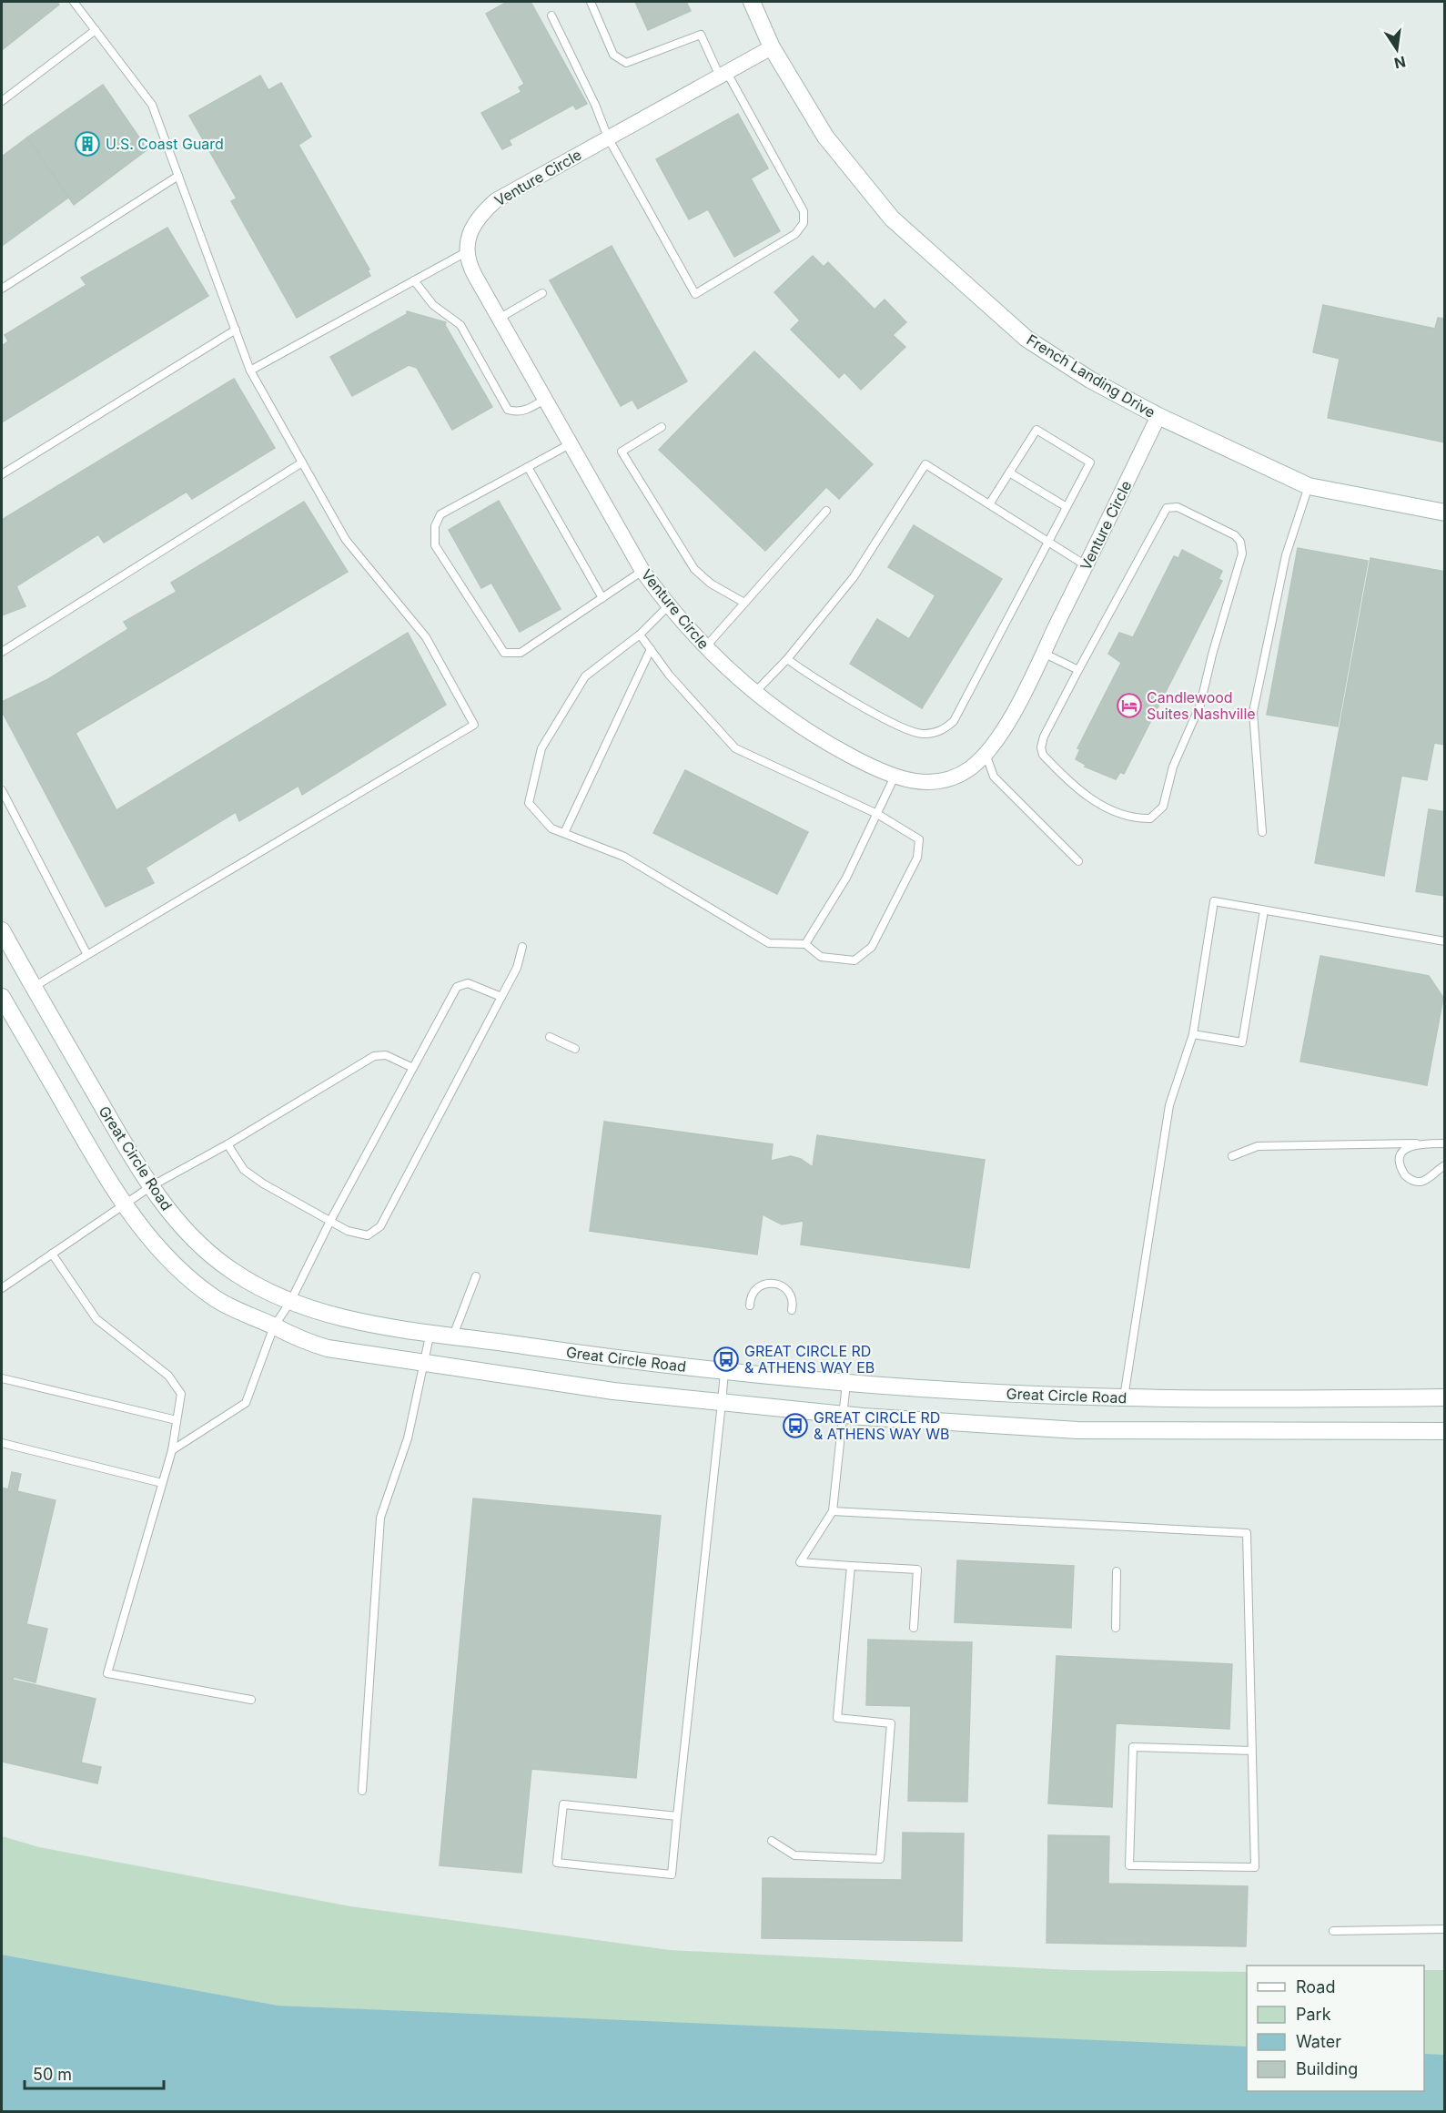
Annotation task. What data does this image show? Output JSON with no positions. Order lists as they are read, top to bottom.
{
  "streets": {
    "street": ["Venture Circle", "French Landing Drive", "Great Circle Road"]
  },
  "crossings": [
    ["Venture Circle", "French Landing Drive"]
  ],
  "places": {
    "building": ["U.S. Coast Guard"],
    "hotel": ["Candlewood Suites Nashville"],
    "bus stop": ["GREAT CIRCLE RD & ATHENS WAY EB", "GREAT CIRCLE RD & ATHENS WAY WB"]
  },
  "legend": [
    "Road",
    "Park",
    "Water",
    "Building"
  ],
  "scale_bar": "50 m",
  "north": "bottom"
}
